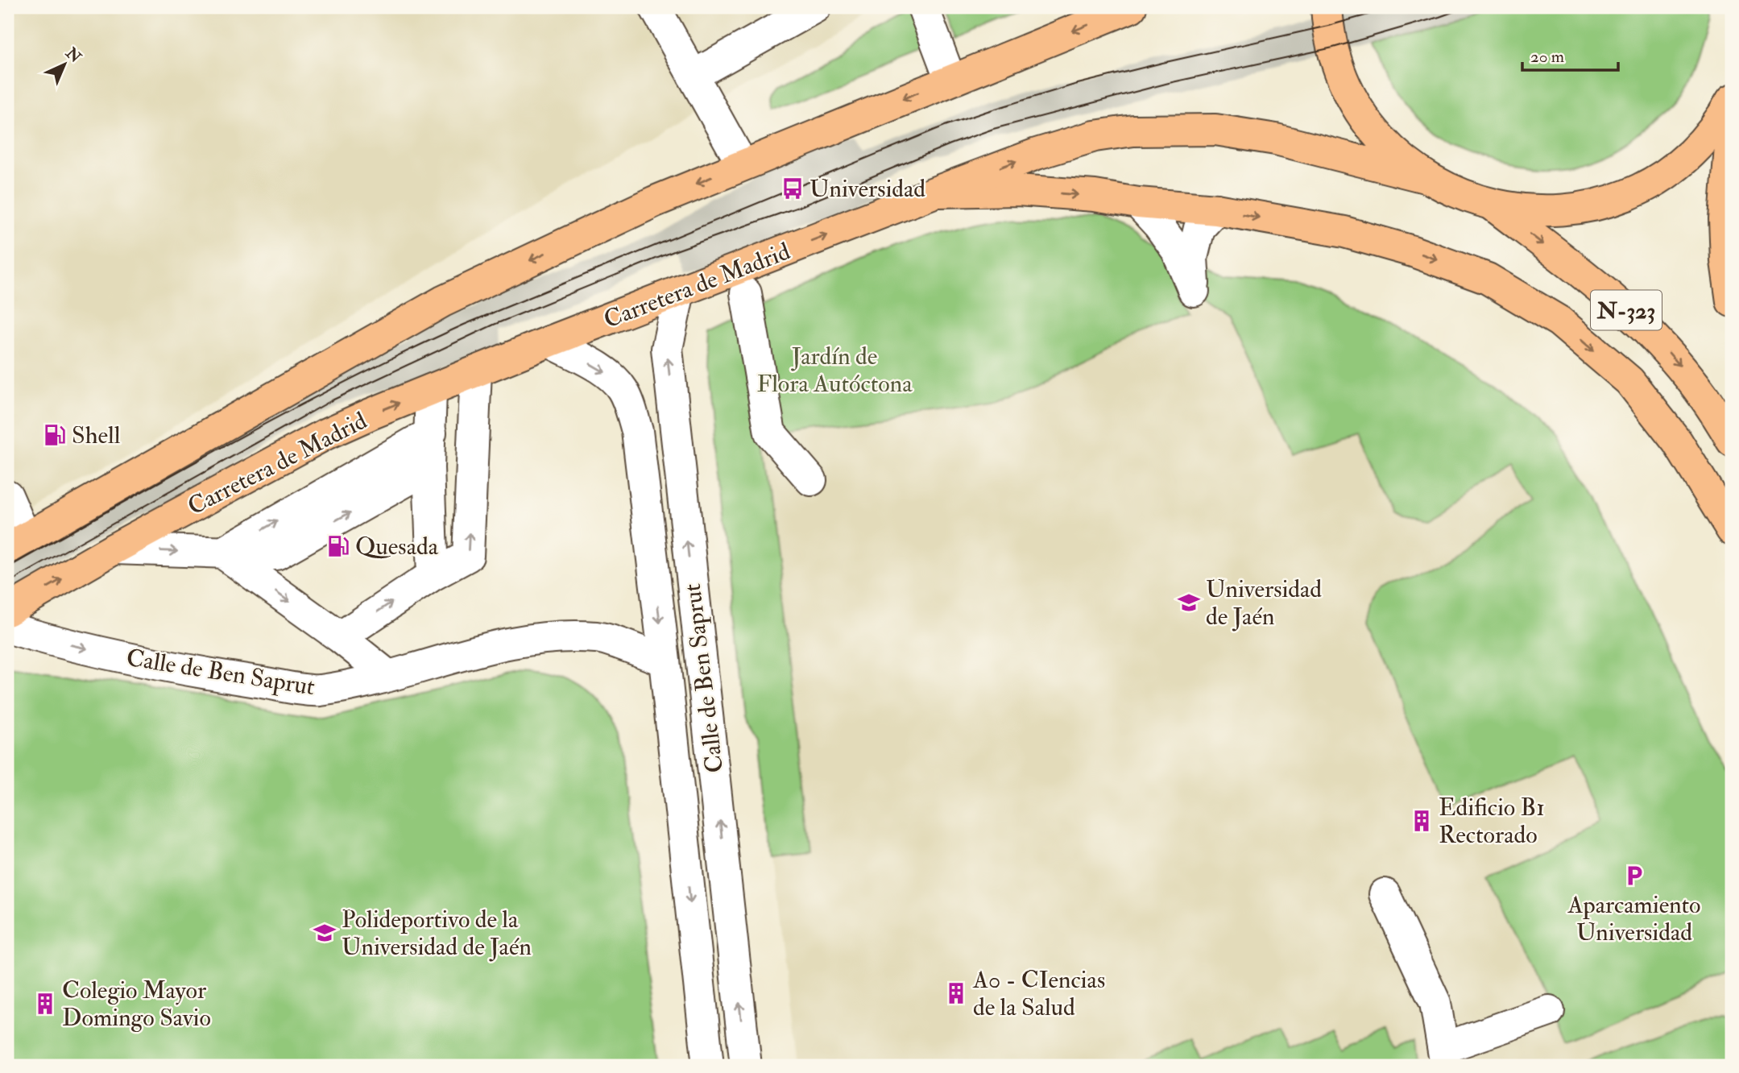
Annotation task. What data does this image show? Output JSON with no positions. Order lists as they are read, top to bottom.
{
  "streets": {
    "main road": ["Carretera de Madrid", "N-323"],
    "street": ["Calle de Ben Saprut"]
  },
  "crossings": [
    ["Carretera de Madrid", "Calle de Ben Saprut"]
  ],
  "parks": ["Jardín de Flora Autóctona"],
  "places": {
    "bus stop": ["Universidad"],
    "fuel station": ["Shell", "Quesada"],
    "school or university": ["Universidad de Jaén", "Polideportivo de la Universidad de Jaén"],
    "building": ["Edificio B1 Rectorado", "A0 - CIencias de la Salud", "Colegio Mayor Domingo Savio"],
    "parking": ["Aparcamiento Universidad"]
  },
  "scale_bar": "20 m",
  "north": "top right"
}
